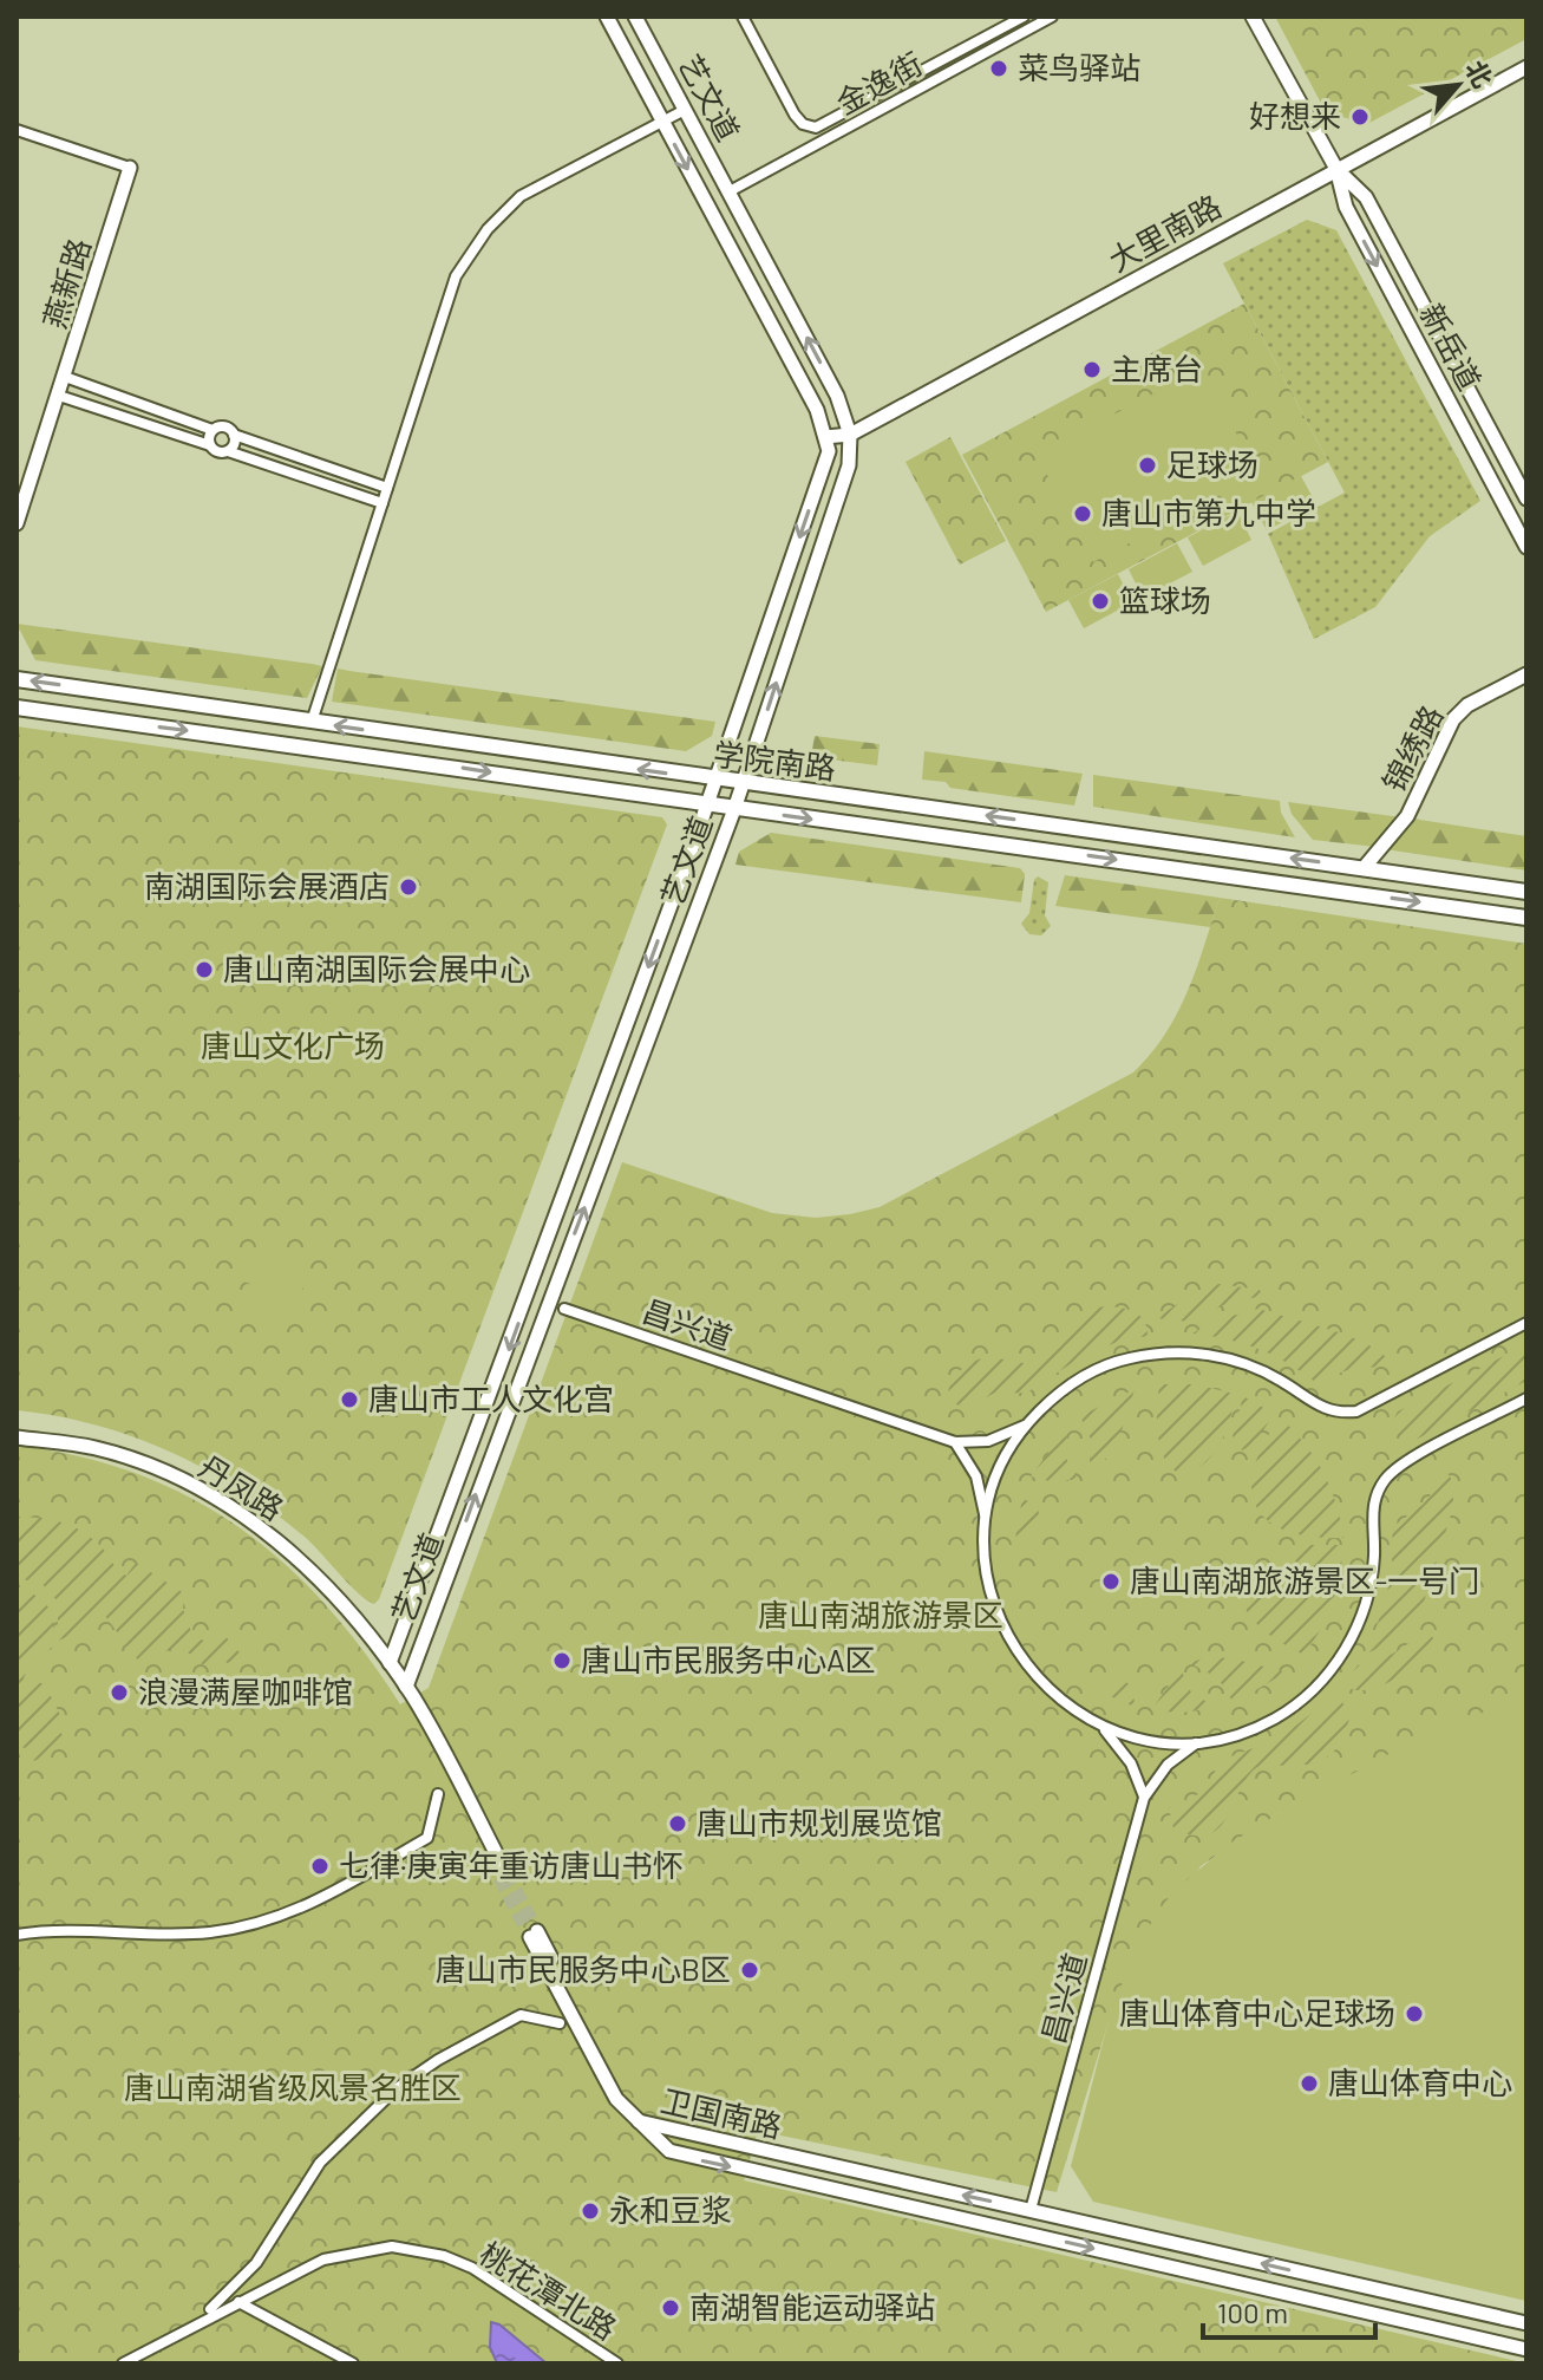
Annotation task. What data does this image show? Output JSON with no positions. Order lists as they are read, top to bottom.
{
  "streets": {
    "main road": [
      "艺文道",
      "大里南路",
      "燕新路",
      "新岳道",
      "锦绣路",
      "学院南路",
      "丹凤路",
      "卫国南路"
    ],
    "street": ["金逸街", "昌兴道", "桃花潭北路"]
  },
  "crossings": [
    ["金逸街", "艺文道"],
    ["艺文道", "大里南路"],
    ["艺文道", "学院南路"],
    ["艺文道", "丹凤路"],
    ["大里南路", "新岳道"],
    ["锦绣路", "学院南路"],
    ["昌兴道", "卫国南路"]
  ],
  "parks": ["唐山文化广场", "唐山南湖旅游景区", "唐山南湖省级风景名胜区"],
  "places": [
    "菜鸟驿站",
    "好想来",
    "主席台",
    "足球场",
    "唐山市第九中学",
    "篮球场",
    "南湖国际会展酒店",
    "唐山南湖国际会展中心",
    "唐山市工人文化宫",
    "唐山南湖旅游景区-一号门",
    "唐山市民服务中心A区",
    "浪漫满屋咖啡馆",
    "唐山市规划展览馆",
    "七律·庚寅年重访唐山书怀",
    "唐山市民服务中心B区",
    "唐山体育中心足球场",
    "唐山体育中心",
    "永和豆浆",
    "南湖智能运动驿站"
  ],
  "scale_bar": "100 m",
  "north": "top right"
}
